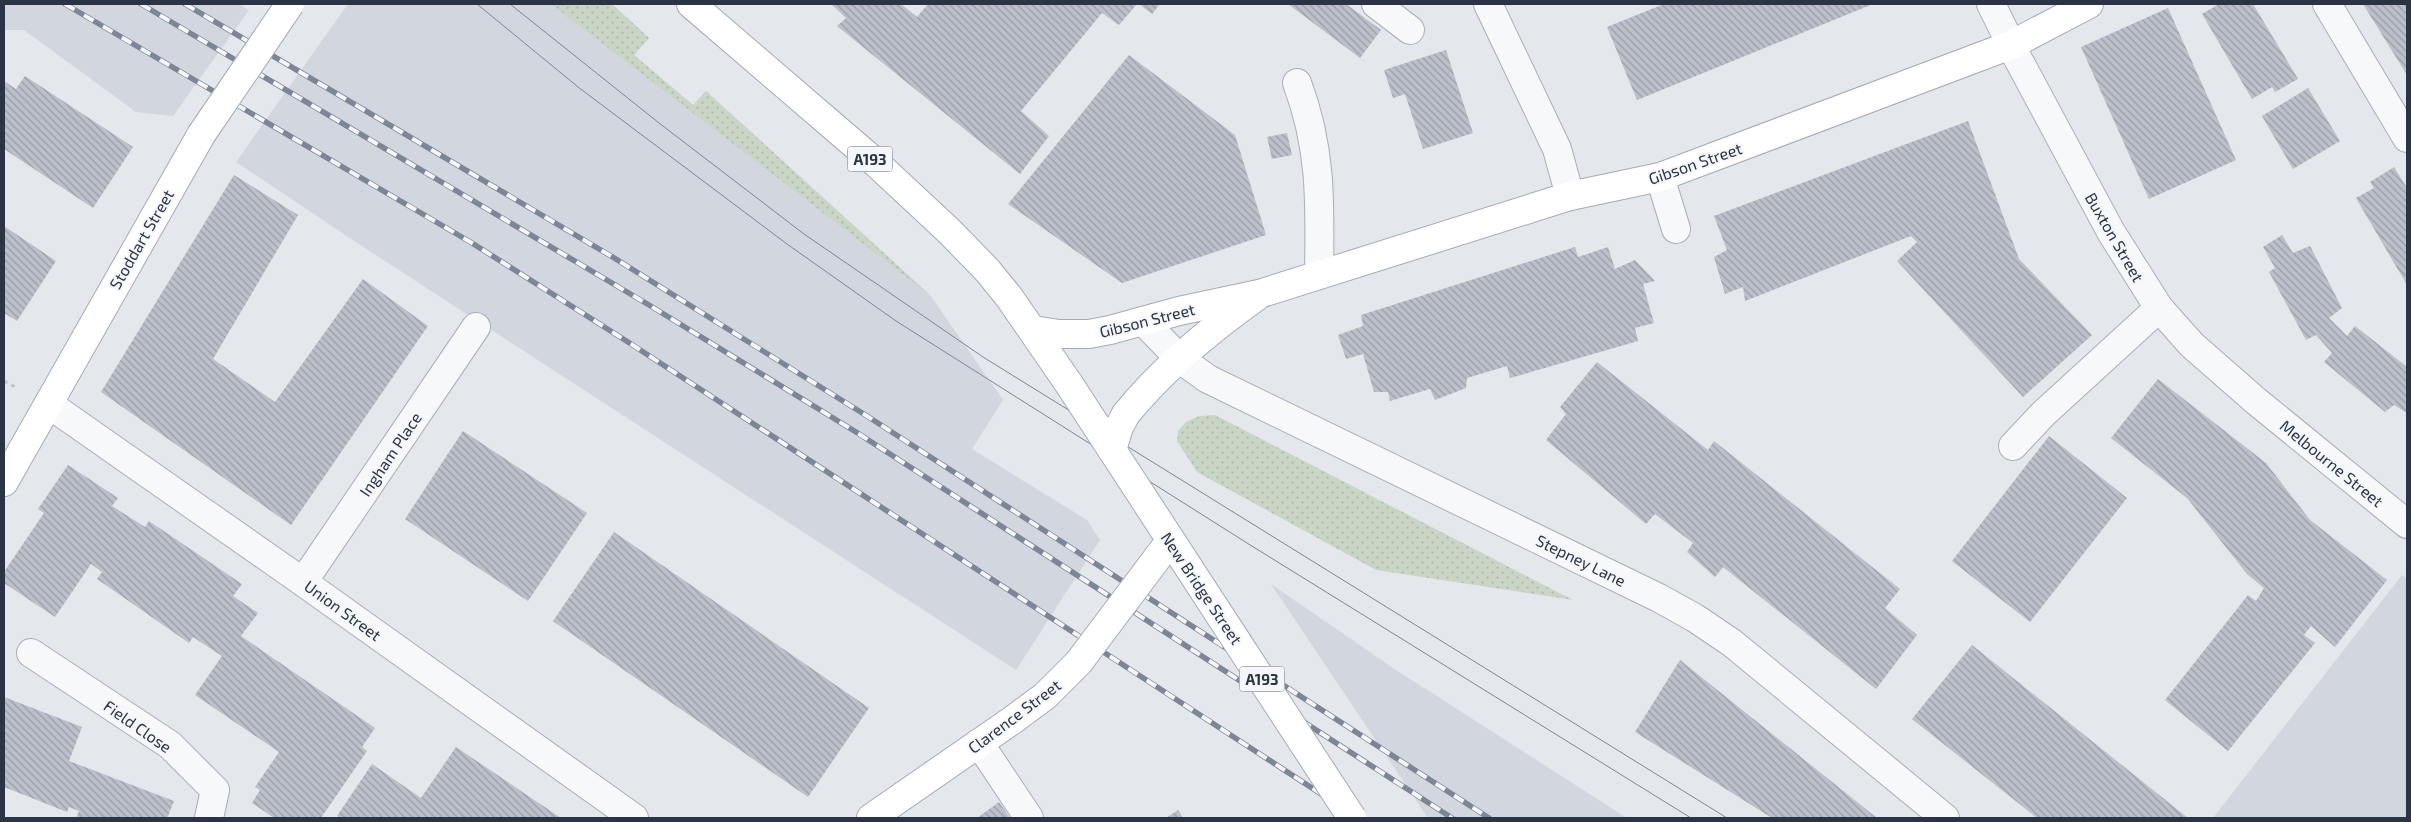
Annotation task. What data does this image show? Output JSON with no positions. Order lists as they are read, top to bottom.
{
  "streets": {
    "main road": [
      "A193",
      "Gibson Street",
      "Stoddart Street",
      "New Bridge Street",
      "Clarence Street"
    ],
    "street": [
      "Buxton Street",
      "Ingham Place",
      "Melbourne Street",
      "Stepney Lane",
      "Union Street",
      "Field Close"
    ]
  },
  "crossings": [
    ["A193", "Gibson Street"],
    ["A193", "New Bridge Street"],
    ["Gibson Street", "Buxton Street"],
    ["Gibson Street", "Stepney Lane"],
    ["Gibson Street", "New Bridge Street"],
    ["Buxton Street", "Melbourne Street"],
    ["Stoddart Street", "Union Street"],
    ["Ingham Place", "Union Street"],
    ["New Bridge Street", "Clarence Street"]
  ]
}
